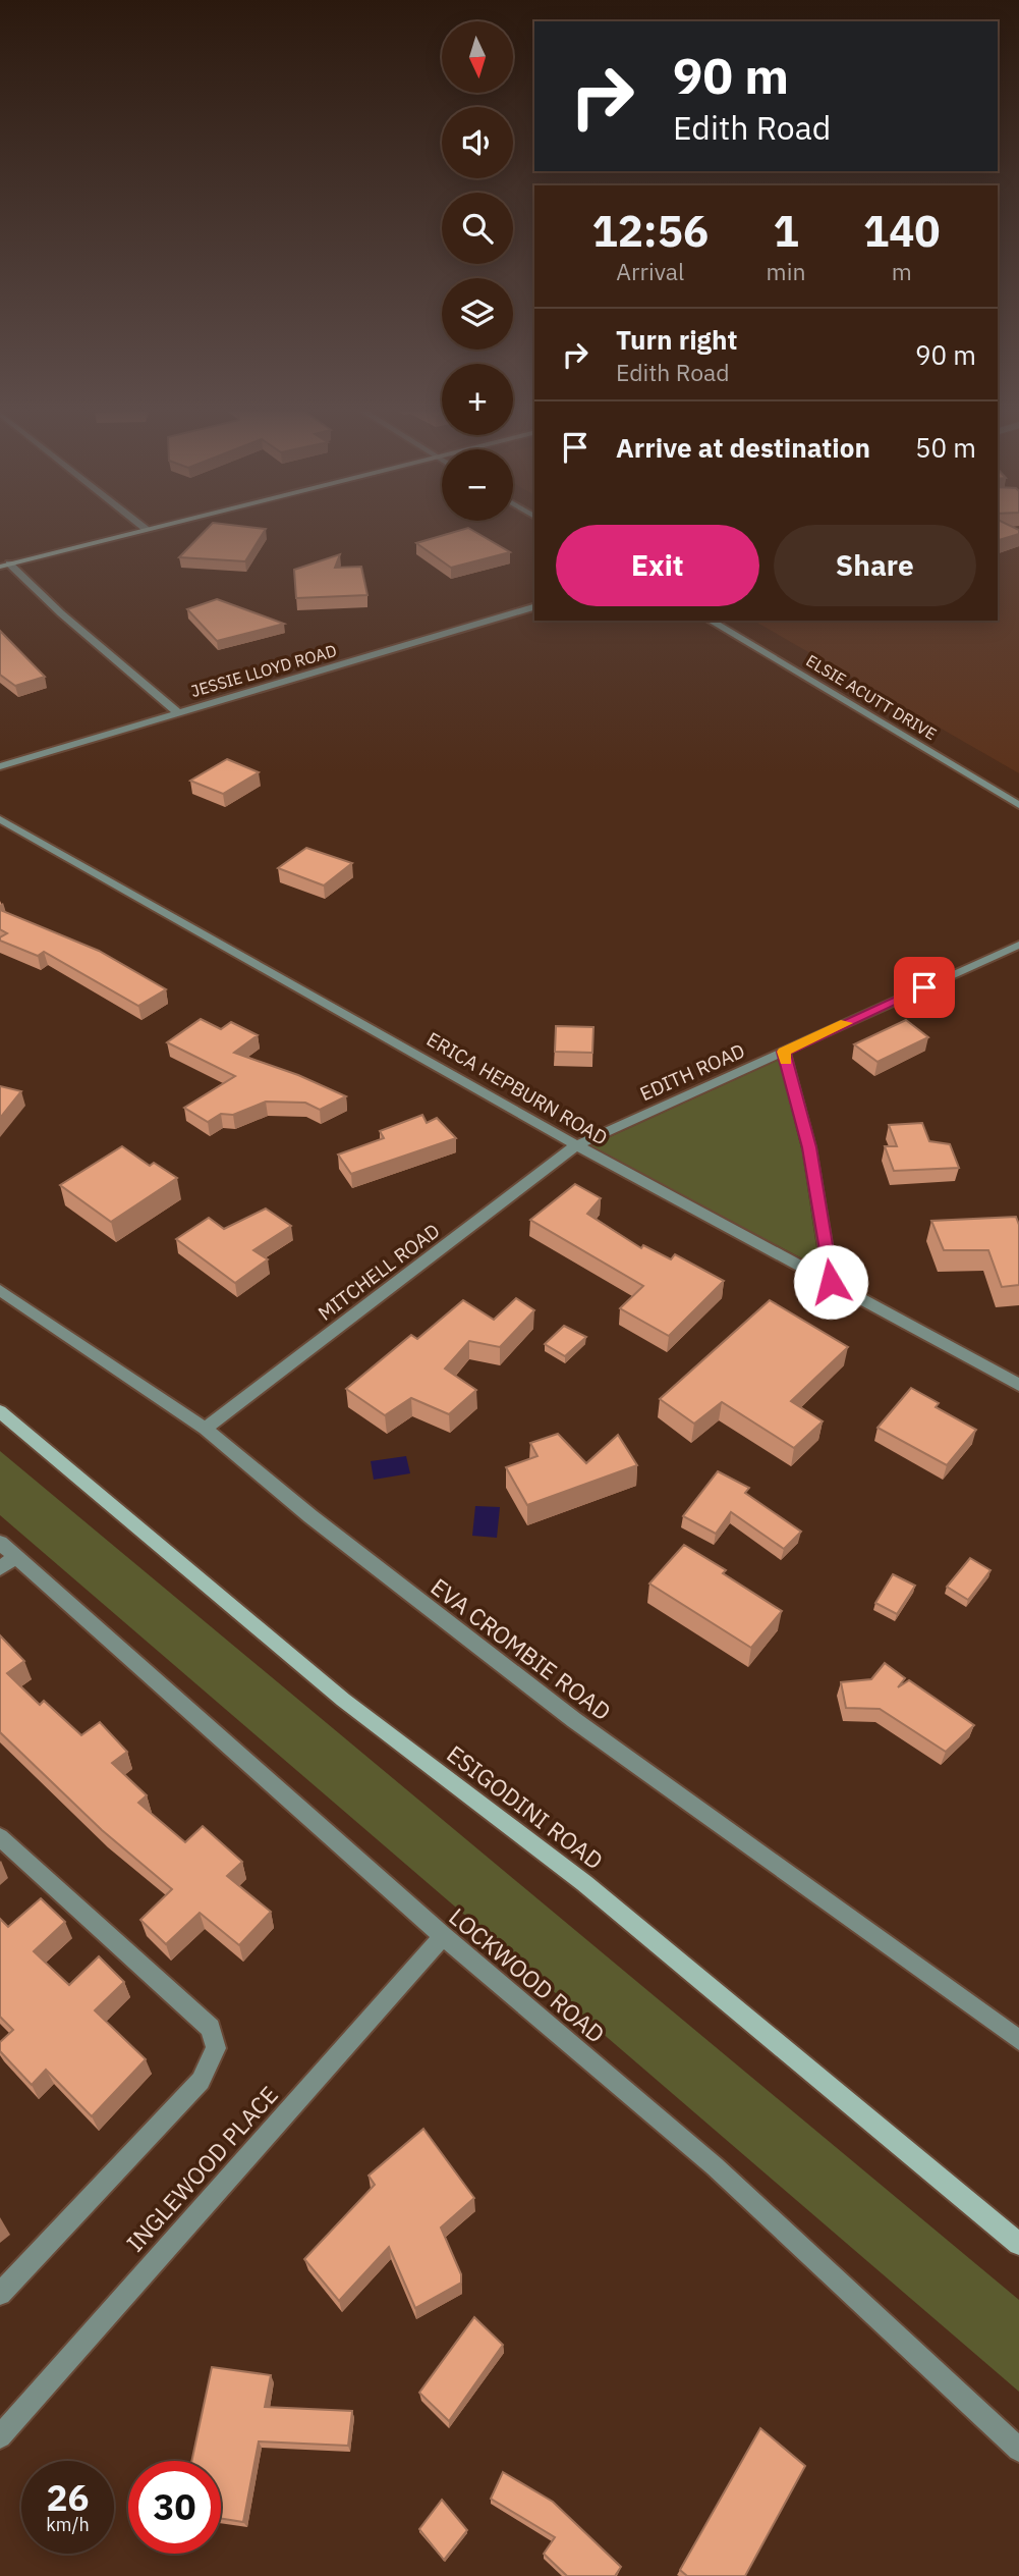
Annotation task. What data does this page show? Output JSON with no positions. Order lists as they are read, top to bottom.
{
  "streets": {
    "main road": ["ESIGODINI ROAD"],
    "street": [
      "JESSIE LLOYD ROAD",
      "ELSIE ACUTT DRIVE",
      "EDITH ROAD",
      "ERICA HEPBURN ROAD",
      "MITCHELL ROAD",
      "EVA CROMBIE ROAD",
      "LOCKWOOD ROAD",
      "INGLEWOOD PLACE"
    ]
  },
  "crossings": [
    ["EDITH ROAD", "ERICA HEPBURN ROAD"],
    ["EDITH ROAD", "MITCHELL ROAD"],
    ["ERICA HEPBURN ROAD", "MITCHELL ROAD"],
    ["MITCHELL ROAD", "EVA CROMBIE ROAD"],
    ["LOCKWOOD ROAD", "INGLEWOOD PLACE"]
  ],
  "north": "bottom",
  "page": {
    "map_buttons": ["+", "−"],
    "turn": ["90 m", "Edith Road"],
    "eta": [
      "12:56",
      "Arrival",
      "1",
      "min",
      "140",
      "m"
    ],
    "list": [
      {
        "name": "Turn right",
        "note": "Edith Road",
        "value": "90 m"
      },
      {
        "name": "Arrive at destination",
        "value": "50 m"
      }
    ],
    "buttons": ["Exit", "Share"],
    "speed": "26 km/h",
    "limit": "30"
  }
}
